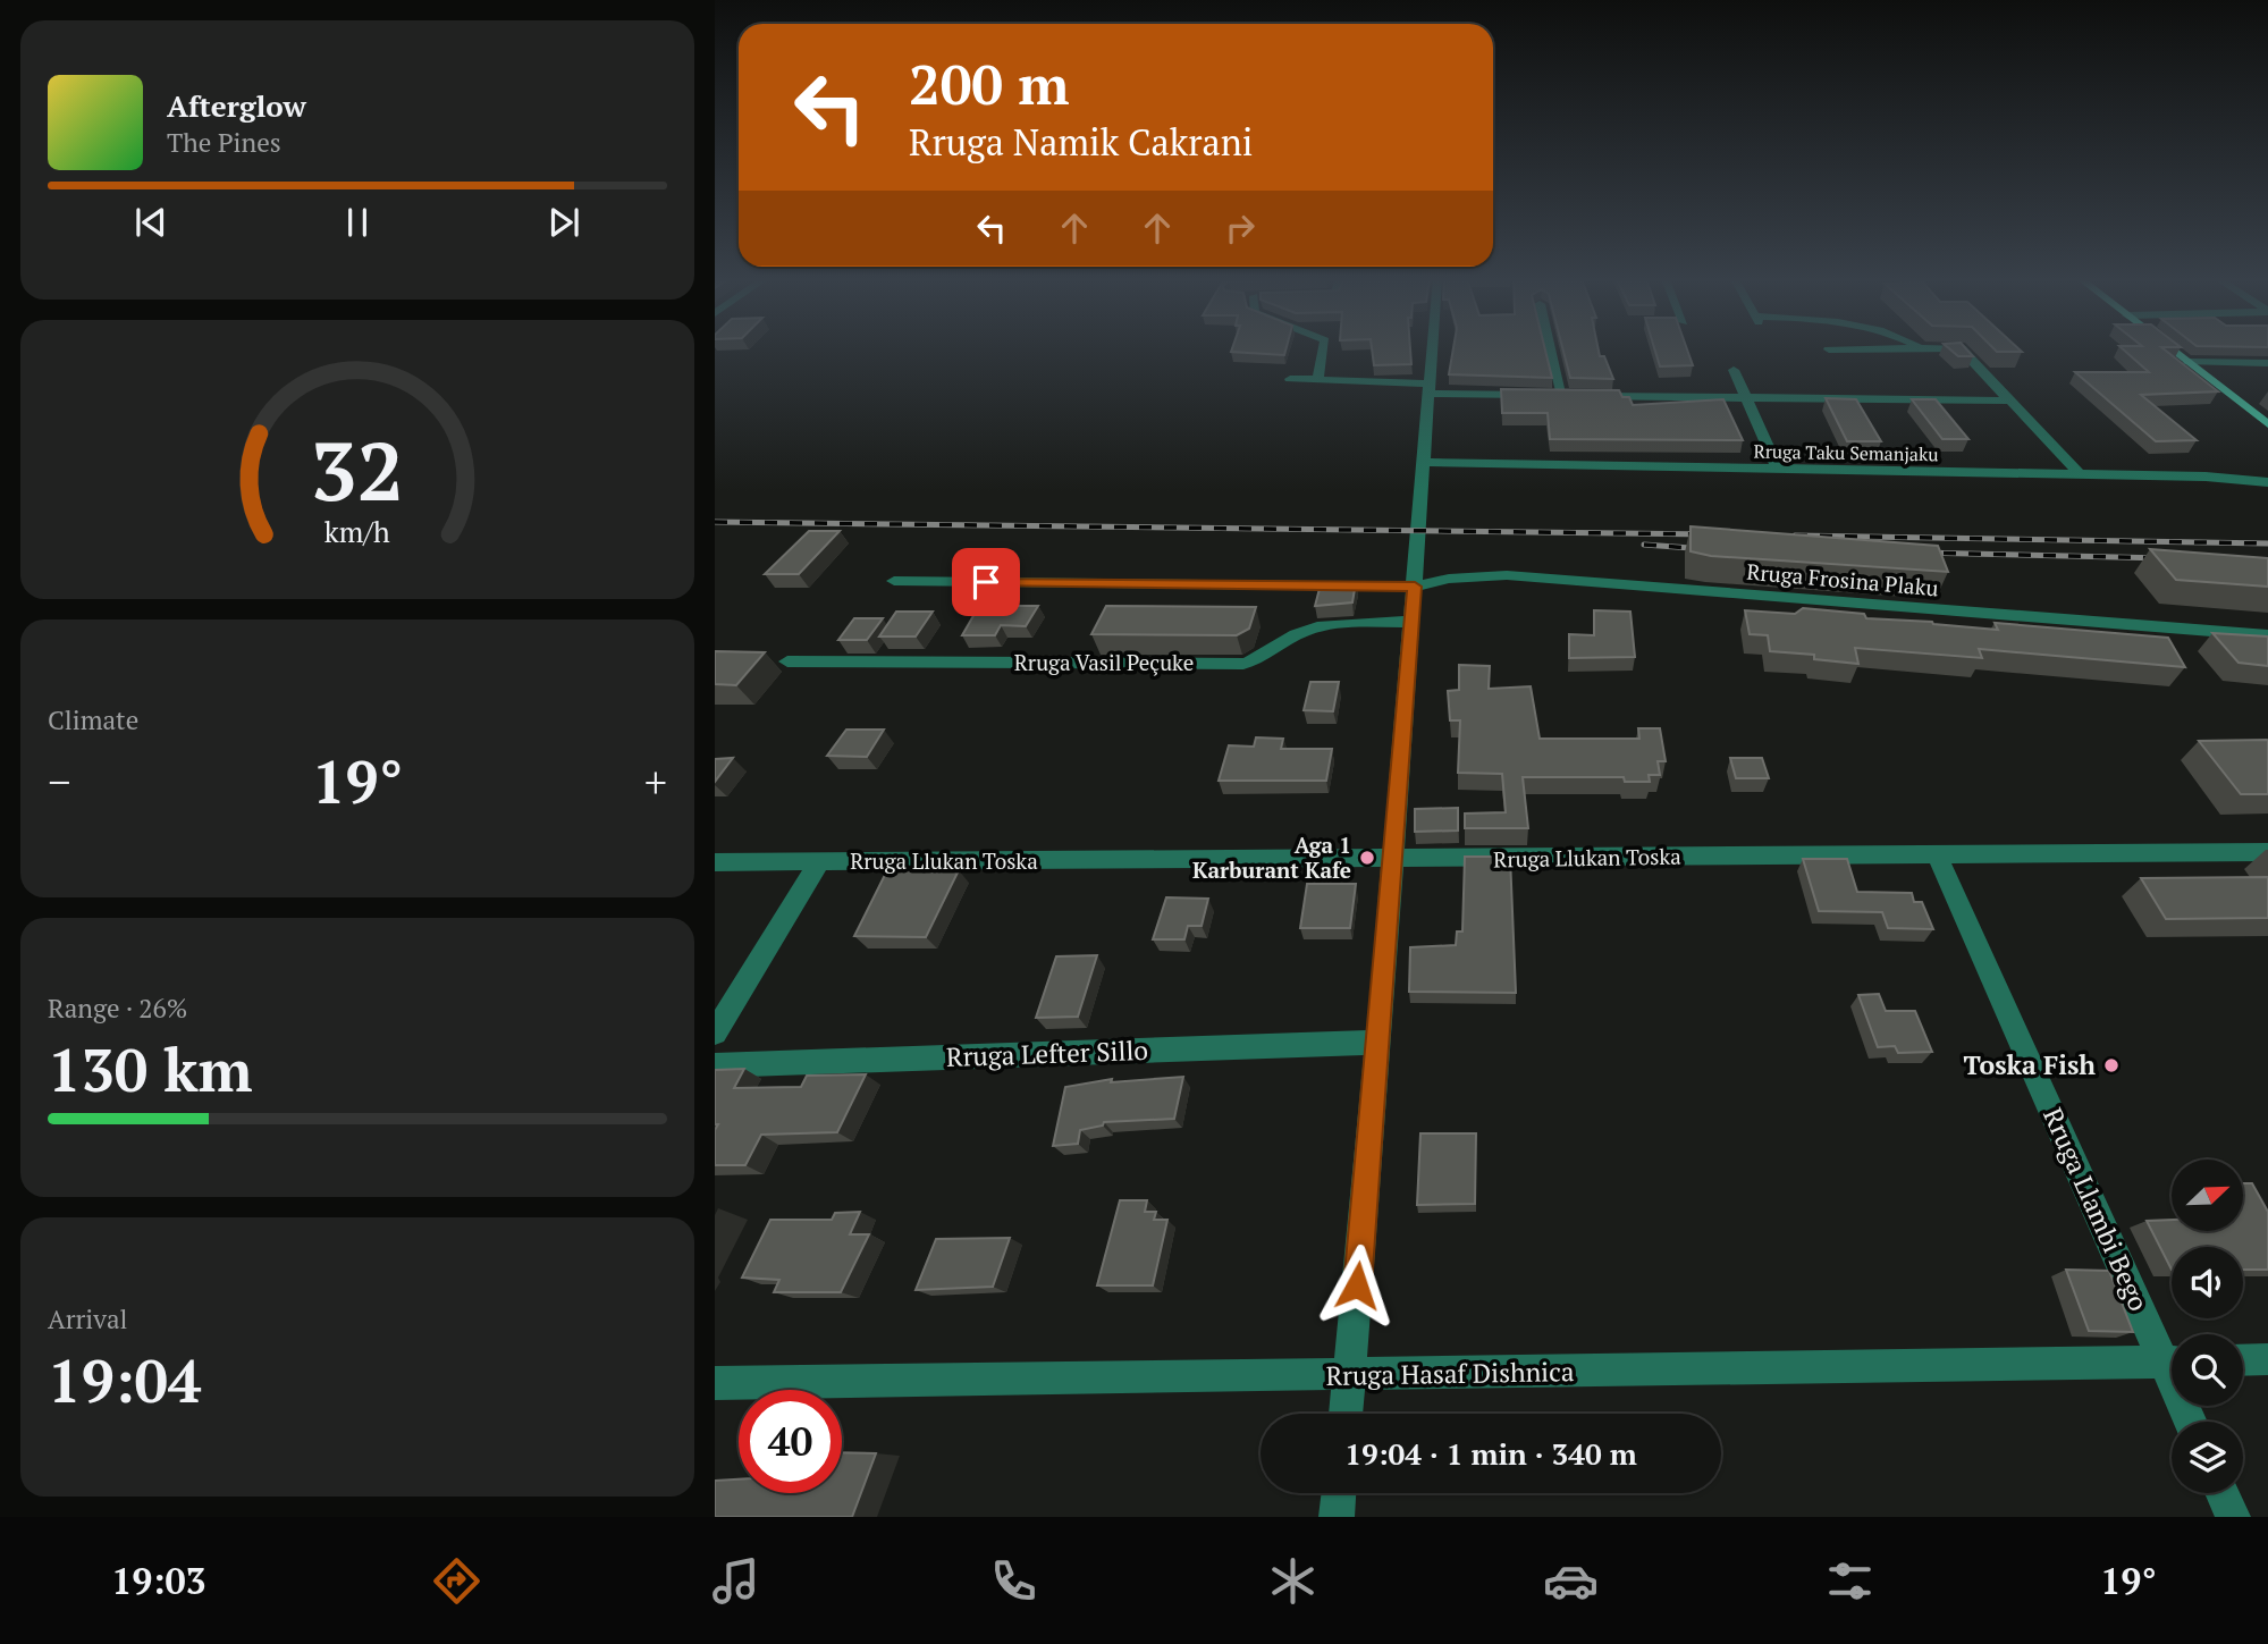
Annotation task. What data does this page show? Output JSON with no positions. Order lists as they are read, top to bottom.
{
  "streets": {
    "street": [
      "Rruga Taku Semanjaku",
      "Rruga Frosina Plaku",
      "Rruga Vasil Peçuke",
      "Rruga Llukan Toska",
      "Rruga Lefter Sillo",
      "Rruga Llambi Bego",
      "Rruga Hasaf Dishnica"
    ]
  },
  "crossings": [
    ["Rruga Llukan Toska", "Rruga Llambi Bego"]
  ],
  "places": ["Aga 1 Karburant Kafe", "Toska Fish"],
  "north": "top right",
  "page": {
    "turn": ["200 m", "Rruga Namik Cakrani"],
    "song": ["Afterglow", "The Pines"],
    "tile": [
      "Climate",
      ["Range · 26%", "130 km"],
      ["Arrival", "19:04"]
    ],
    "heat": ["−", "19°", "+"],
    "limit": "40",
    "trip": "19:04 · 1 min · 340 m",
    "tabs": ["19:03", "19°"],
    "gauge": ["32", "km/h"]
  }
}
